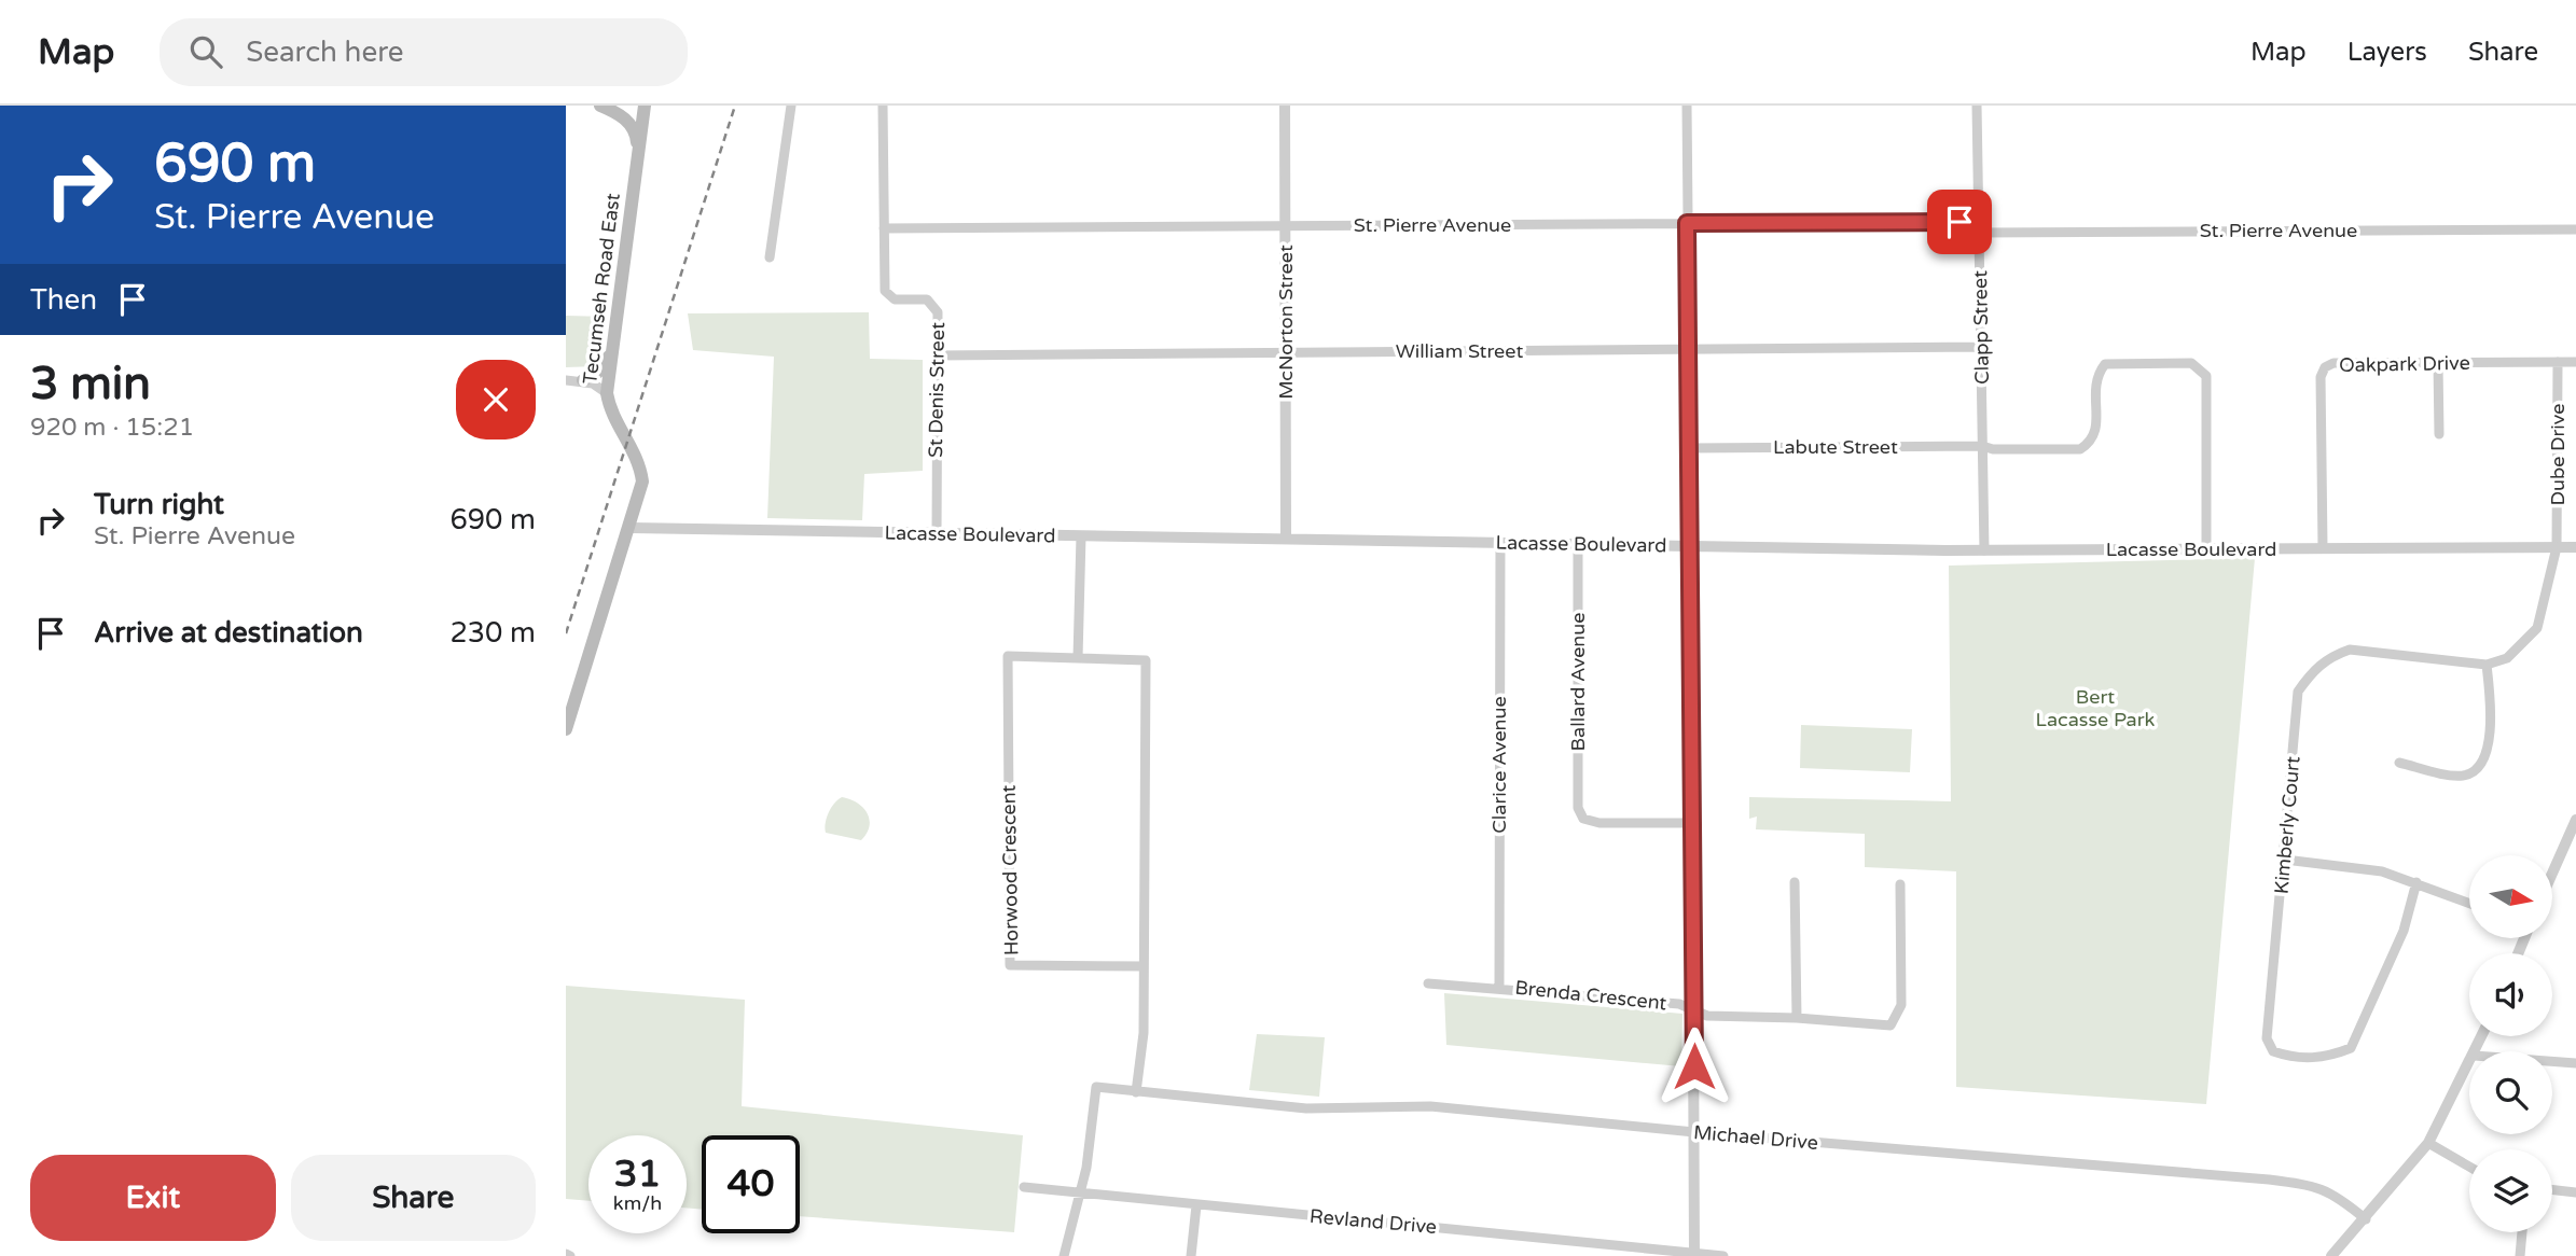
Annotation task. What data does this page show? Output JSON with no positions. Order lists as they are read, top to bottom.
{
  "streets": {
    "main road": ["Tecumseh Road East"],
    "street": [
      "St. Pierre Avenue",
      "McNorton Street",
      "Clapp Street",
      "William Street",
      "Oakpark Drive",
      "St Denis Street",
      "Labute Street",
      "Dube Drive",
      "Lacasse Boulevard",
      "Ballard Avenue",
      "Clarice Avenue",
      "Kimberly Court",
      "Horwood Crescent",
      "Brenda Crescent",
      "Michael Drive",
      "Revland Drive"
    ]
  },
  "crossings": [
    ["St. Pierre Avenue", "McNorton Street"],
    ["St. Pierre Avenue", "Clapp Street"],
    ["St. Pierre Avenue", "St Denis Street"],
    ["Tecumseh Road East", "Lacasse Boulevard"],
    ["McNorton Street", "William Street"],
    ["McNorton Street", "Lacasse Boulevard"],
    ["Clapp Street", "William Street"],
    ["Clapp Street", "Labute Street"],
    ["Clapp Street", "Lacasse Boulevard"],
    ["William Street", "St Denis Street"],
    ["Oakpark Drive", "Dube Drive"],
    ["Oakpark Drive", "Lacasse Boulevard"],
    ["St Denis Street", "Lacasse Boulevard"],
    ["Labute Street", "Lacasse Boulevard"],
    ["Dube Drive", "Lacasse Boulevard"],
    ["Lacasse Boulevard", "Ballard Avenue"],
    ["Lacasse Boulevard", "Clarice Avenue"],
    ["Clarice Avenue", "Brenda Crescent"],
    ["Michael Drive", "Revland Drive"]
  ],
  "parks": ["Bert Lacasse Park"],
  "north": "right",
  "page": {
    "header": "Map",
    "search": "Search here",
    "nav": ["Map", "Layers", "Share"],
    "turn": ["690 m", "St. Pierre Avenue"],
    "then": "Then",
    "heading": ["3 min", "920 m · 15:21"],
    "list": [
      {
        "name": "Turn right",
        "note": "St. Pierre Avenue",
        "value": "690 m"
      },
      {
        "name": "Arrive at destination",
        "value": "230 m"
      }
    ],
    "speed": "31 km/h",
    "limit": "40",
    "buttons": ["Exit", "Share"]
  }
}
